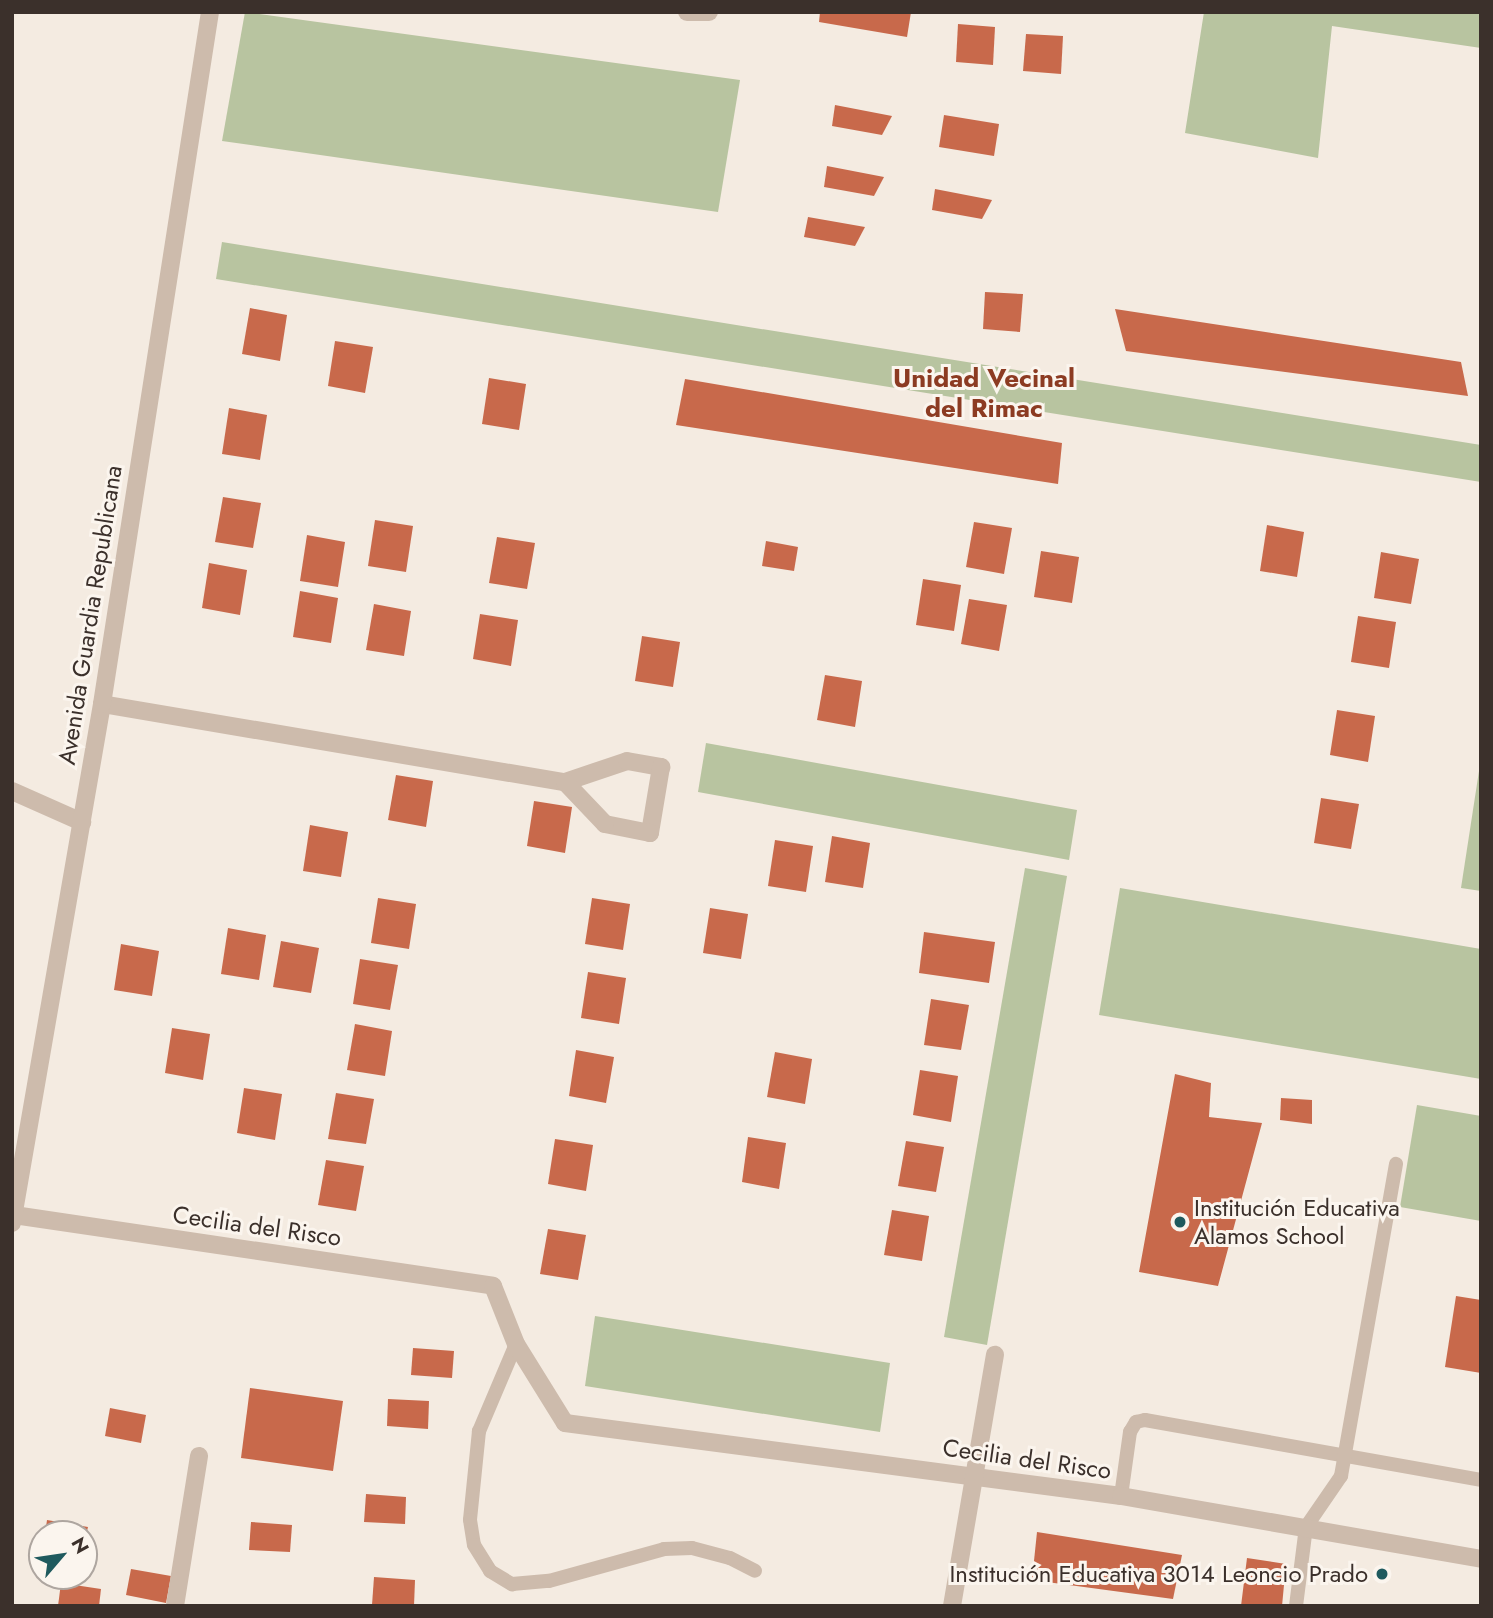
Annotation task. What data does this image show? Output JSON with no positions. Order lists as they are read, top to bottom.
{
  "streets": {
    "street": ["Avenida Guardia Republicana", "Cecilia del Risco"]
  },
  "crossings": [
    ["Avenida Guardia Republicana", "Cecilia del Risco"]
  ],
  "districts": ["Unidad Vecinal del Rimac"],
  "places": ["Institución Educativa Alamos School", "Institución Educativa 3014 Leoncio Prado"],
  "north": "top right"
}
